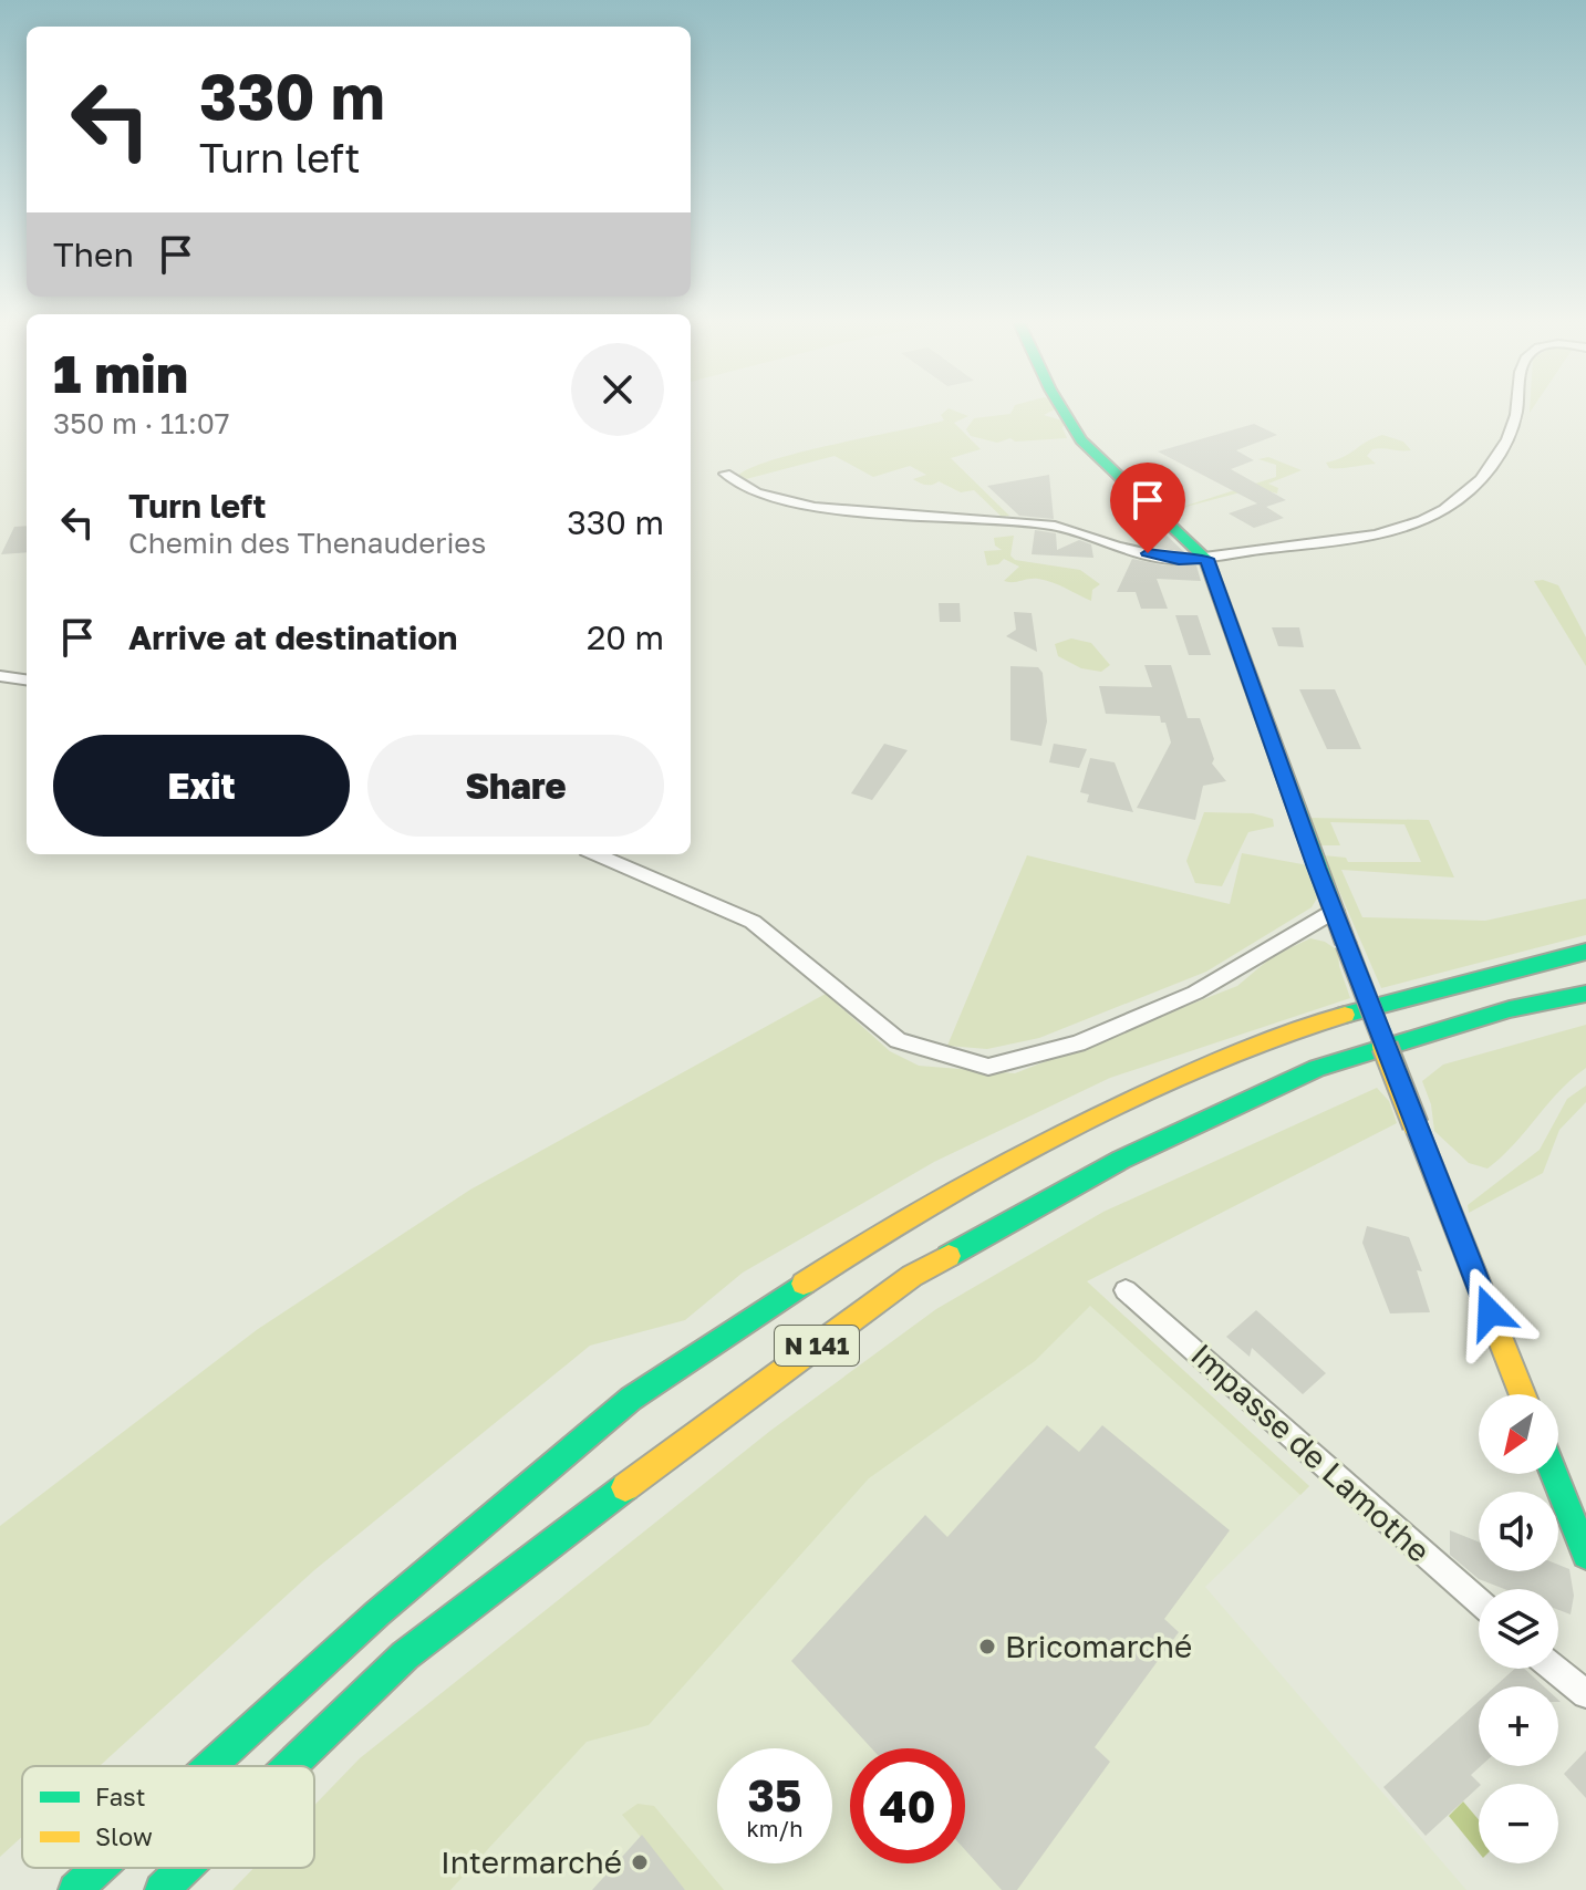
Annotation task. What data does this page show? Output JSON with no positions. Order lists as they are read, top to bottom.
{
  "streets": {
    "main road": ["N 141"],
    "street": ["Impasse de Lamothe"]
  },
  "places": ["Bricomarché", "Intermarché"],
  "legend": ["Fast", "Slow"],
  "north": "bottom left",
  "page": {
    "turn": ["330 m", "Turn left"],
    "then": "Then",
    "heading": ["1 min", "350 m · 11:07"],
    "list": [
      {
        "name": "Turn left",
        "note": "Chemin des Thenauderies",
        "value": "330 m"
      },
      {
        "name": "Arrive at destination",
        "value": "20 m"
      }
    ],
    "buttons": ["Exit", "Share"],
    "map_buttons": ["+", "−"],
    "speed": "35 km/h",
    "limit": "40"
  }
}
